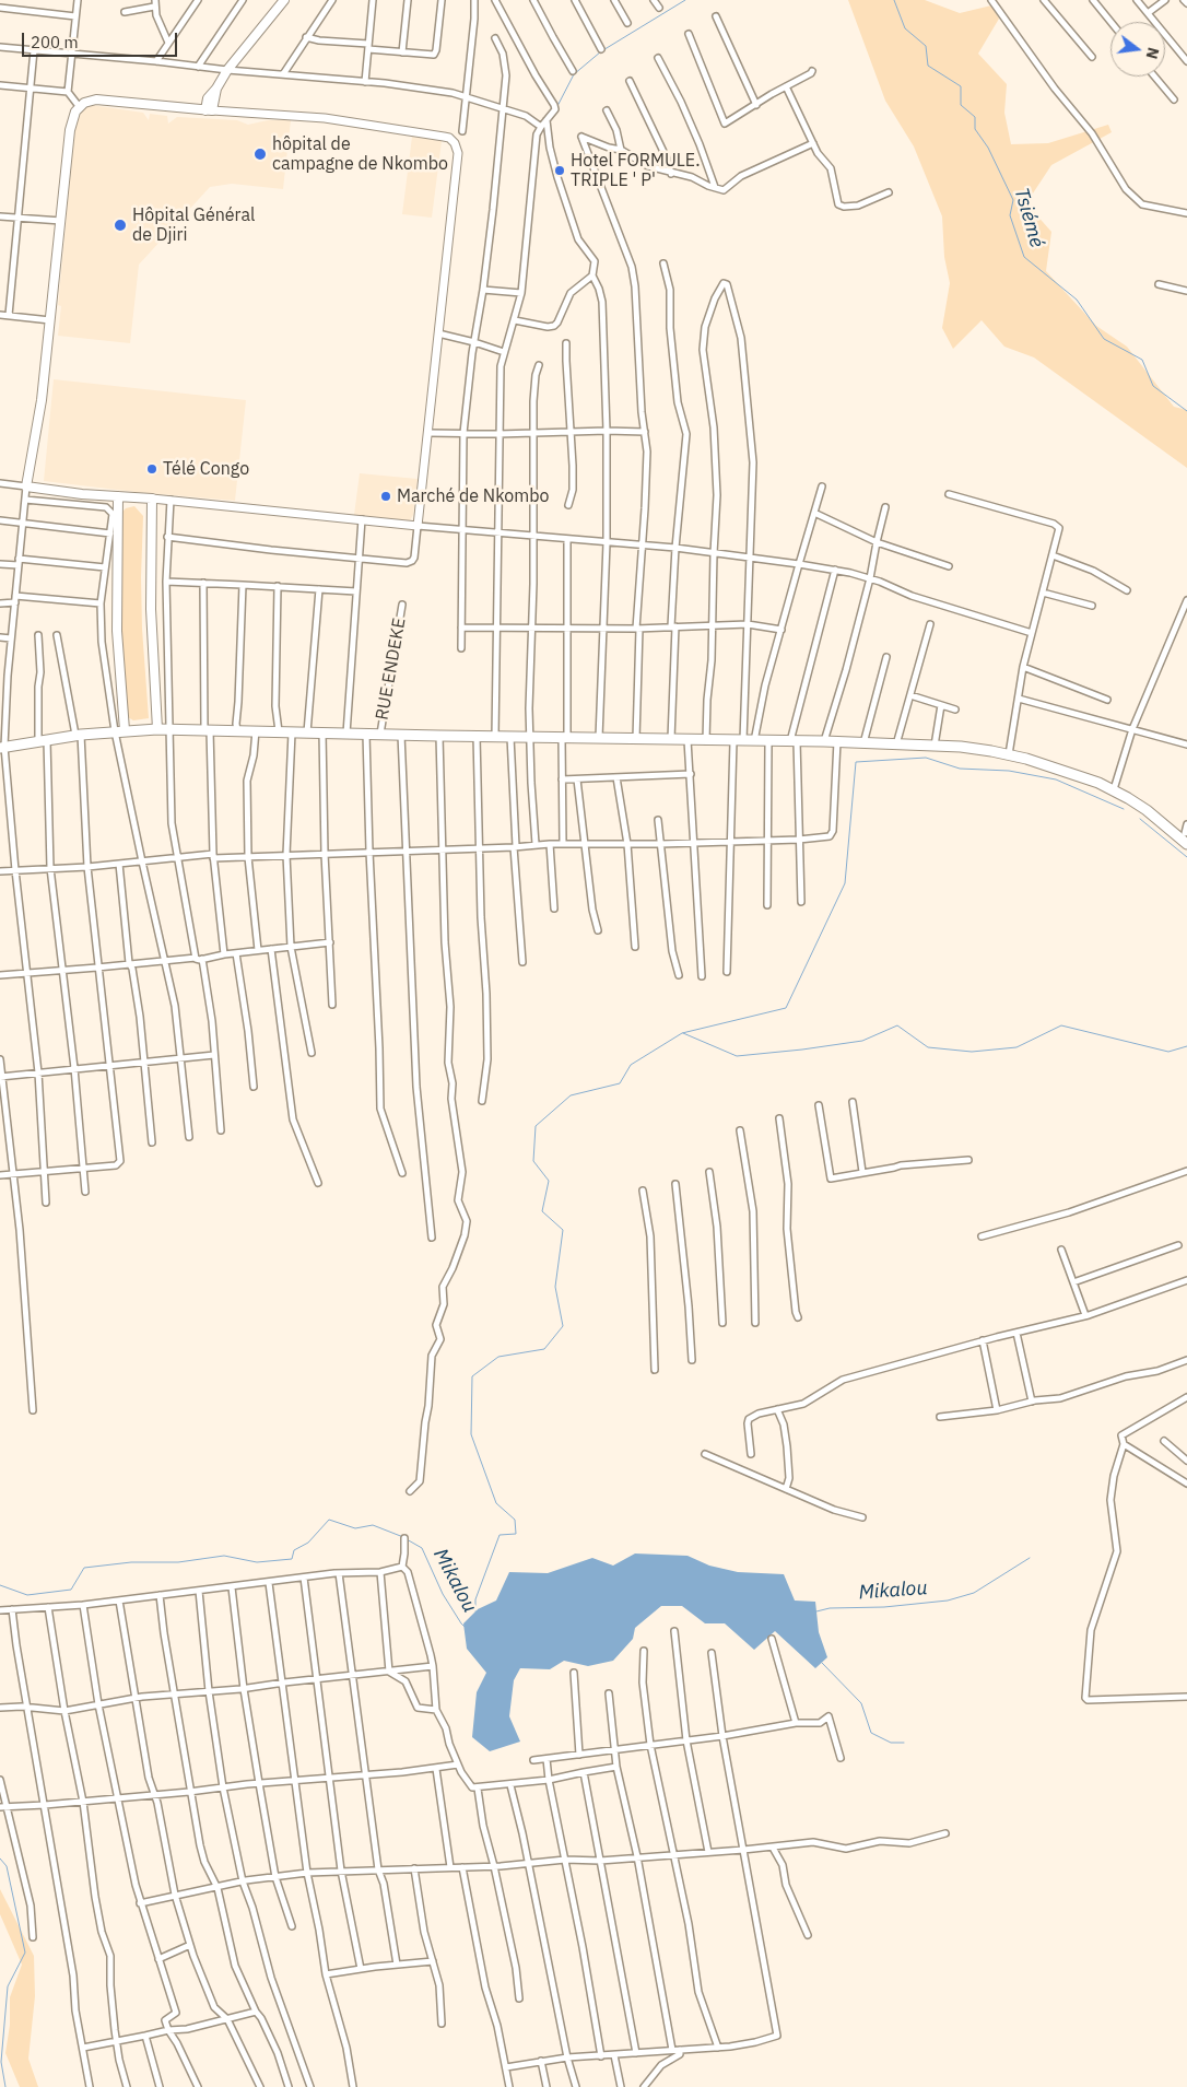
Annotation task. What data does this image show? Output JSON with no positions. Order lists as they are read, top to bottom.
{
  "streets": {
    "street": ["RUE ENDEKE"]
  },
  "water": ["Tsiémé", "Mikalou"],
  "places": [
    "hôpital de campagne de Nkombo",
    "Hotel FORMULE. TRIPLE ' P'",
    "Hôpital Général de Djiri",
    "Télé Congo",
    "Marché de Nkombo"
  ],
  "scale_bar": "200 m",
  "north": "right"
}
